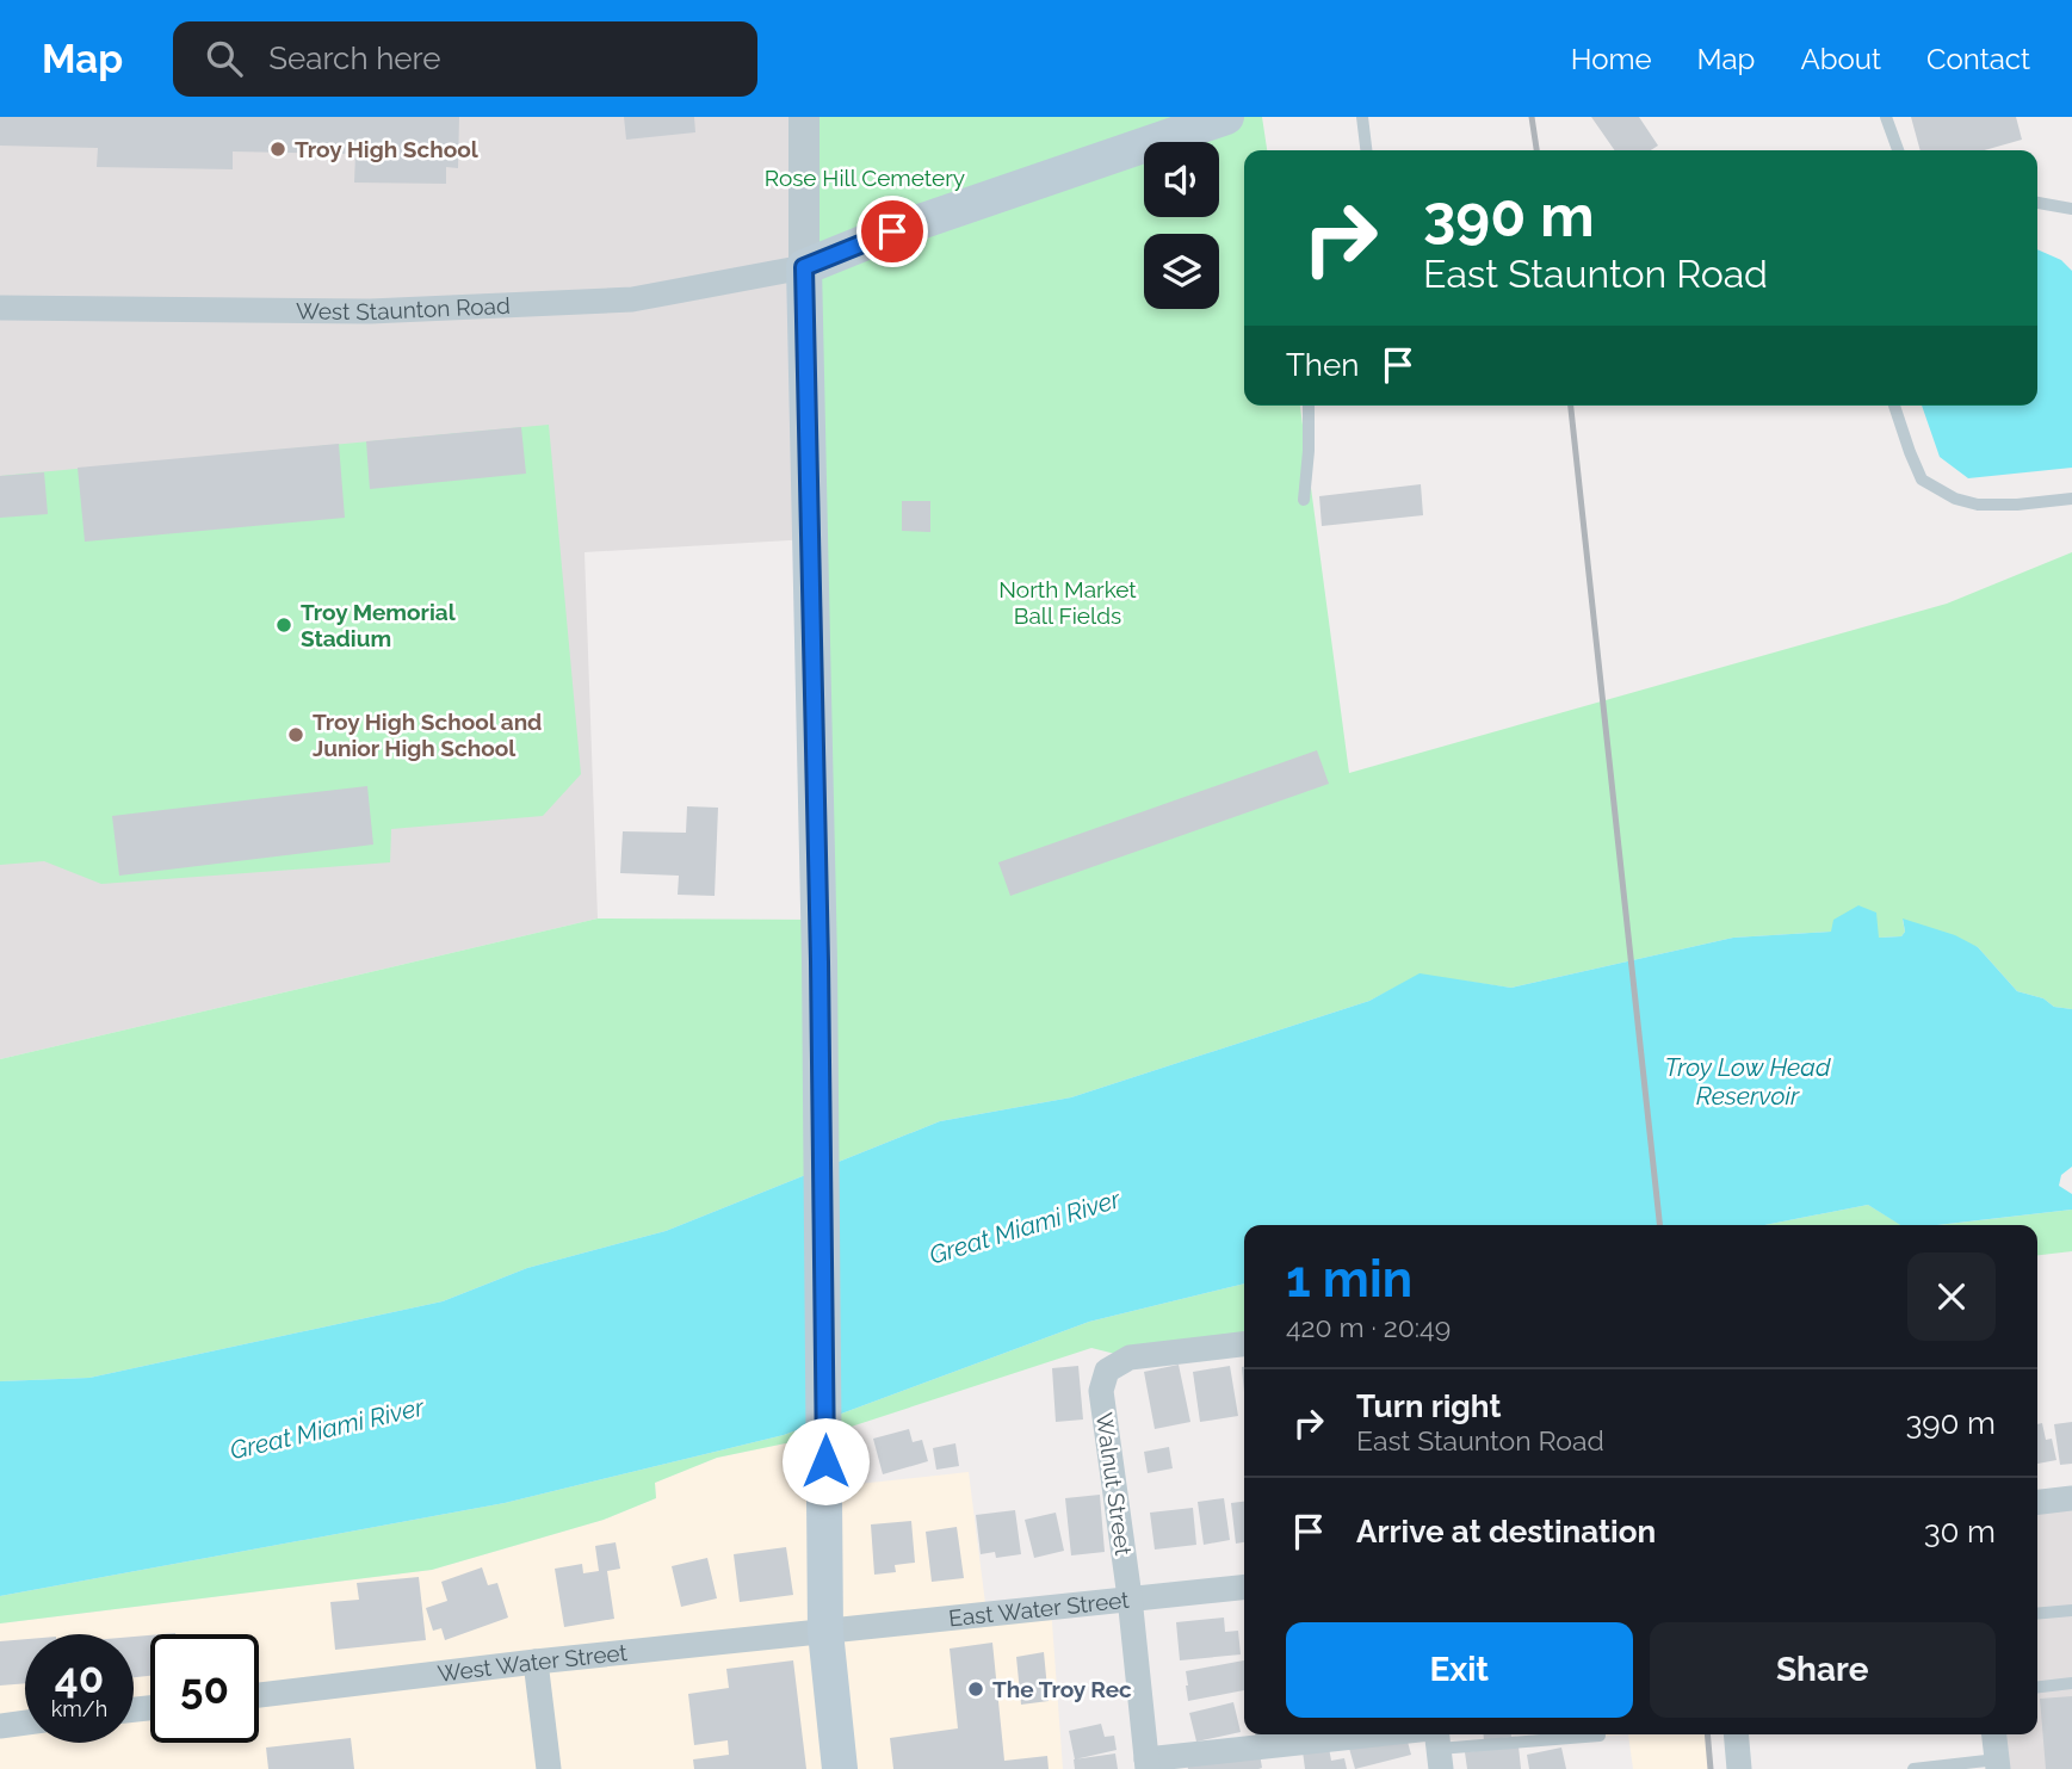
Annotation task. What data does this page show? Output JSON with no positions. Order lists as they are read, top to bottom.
{
  "streets": {
    "street": [
      "West Staunton Road",
      "Walnut Street",
      "East Water Street",
      "West Water Street"
    ]
  },
  "crossings": [
    ["Walnut Street", "East Water Street"],
    ["East Water Street", "West Water Street"]
  ],
  "water": ["Troy Low Head Reservoir", "Great Miami River"],
  "parks": ["Rose Hill Cemetery", "North Market Ball Fields"],
  "places": [
    "Troy High School",
    "Troy Memorial Stadium",
    "Troy High School and Junior High School",
    "The Troy Rec"
  ],
  "page": {
    "header": "Map",
    "search": "Search here",
    "nav": [
      "Home",
      "Map",
      "About",
      "Contact"
    ],
    "turn": ["390 m", "East Staunton Road"],
    "then": "Then",
    "heading": ["1 min", "420 m · 20:49"],
    "list": [
      {
        "name": "Turn right",
        "note": "East Staunton Road",
        "value": "390 m"
      },
      {
        "name": "Arrive at destination",
        "value": "30 m"
      }
    ],
    "buttons": ["Exit", "Share"],
    "speed": "40 km/h",
    "limit": "50"
  }
}
